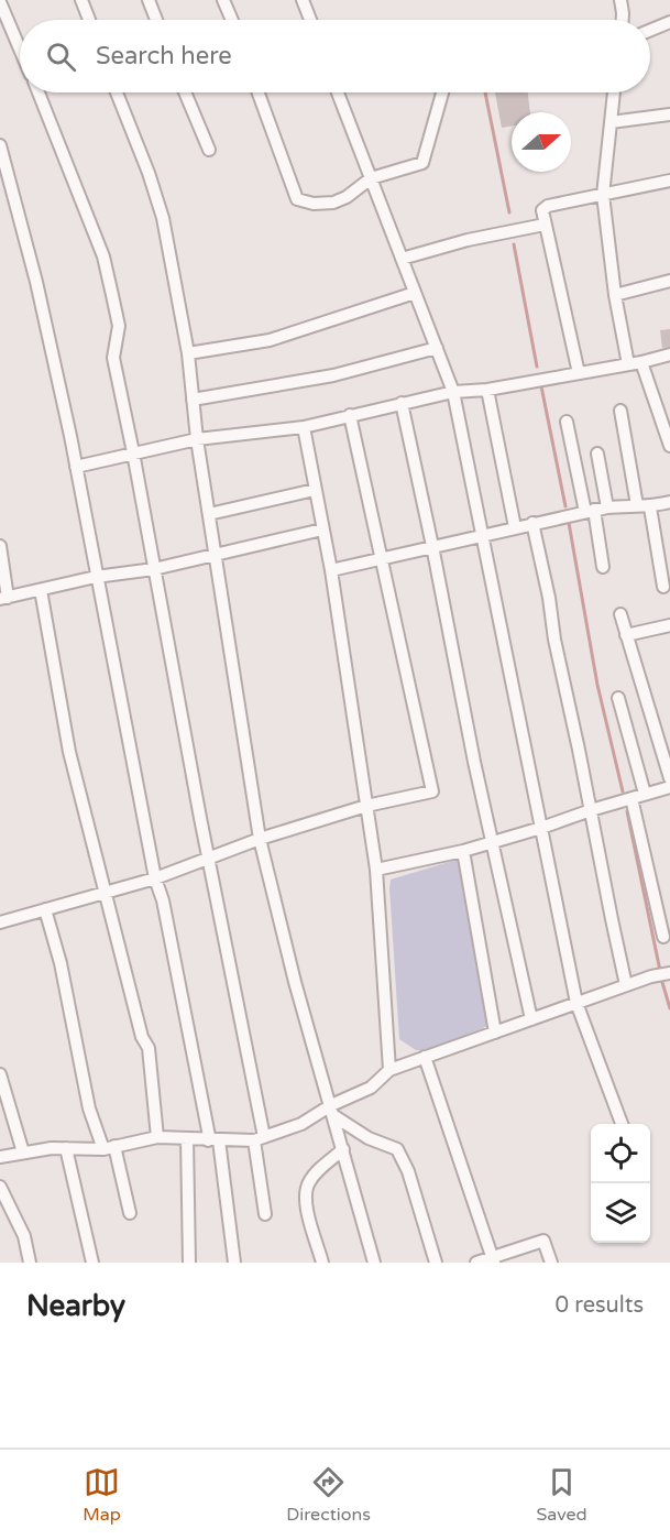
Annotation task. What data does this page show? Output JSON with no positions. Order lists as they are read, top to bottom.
{
  "north": "right",
  "page": {
    "search": "Search here",
    "heading": ["Nearby", "0 results"],
    "nav": ["Map", "Directions", "Saved"]
  }
}
